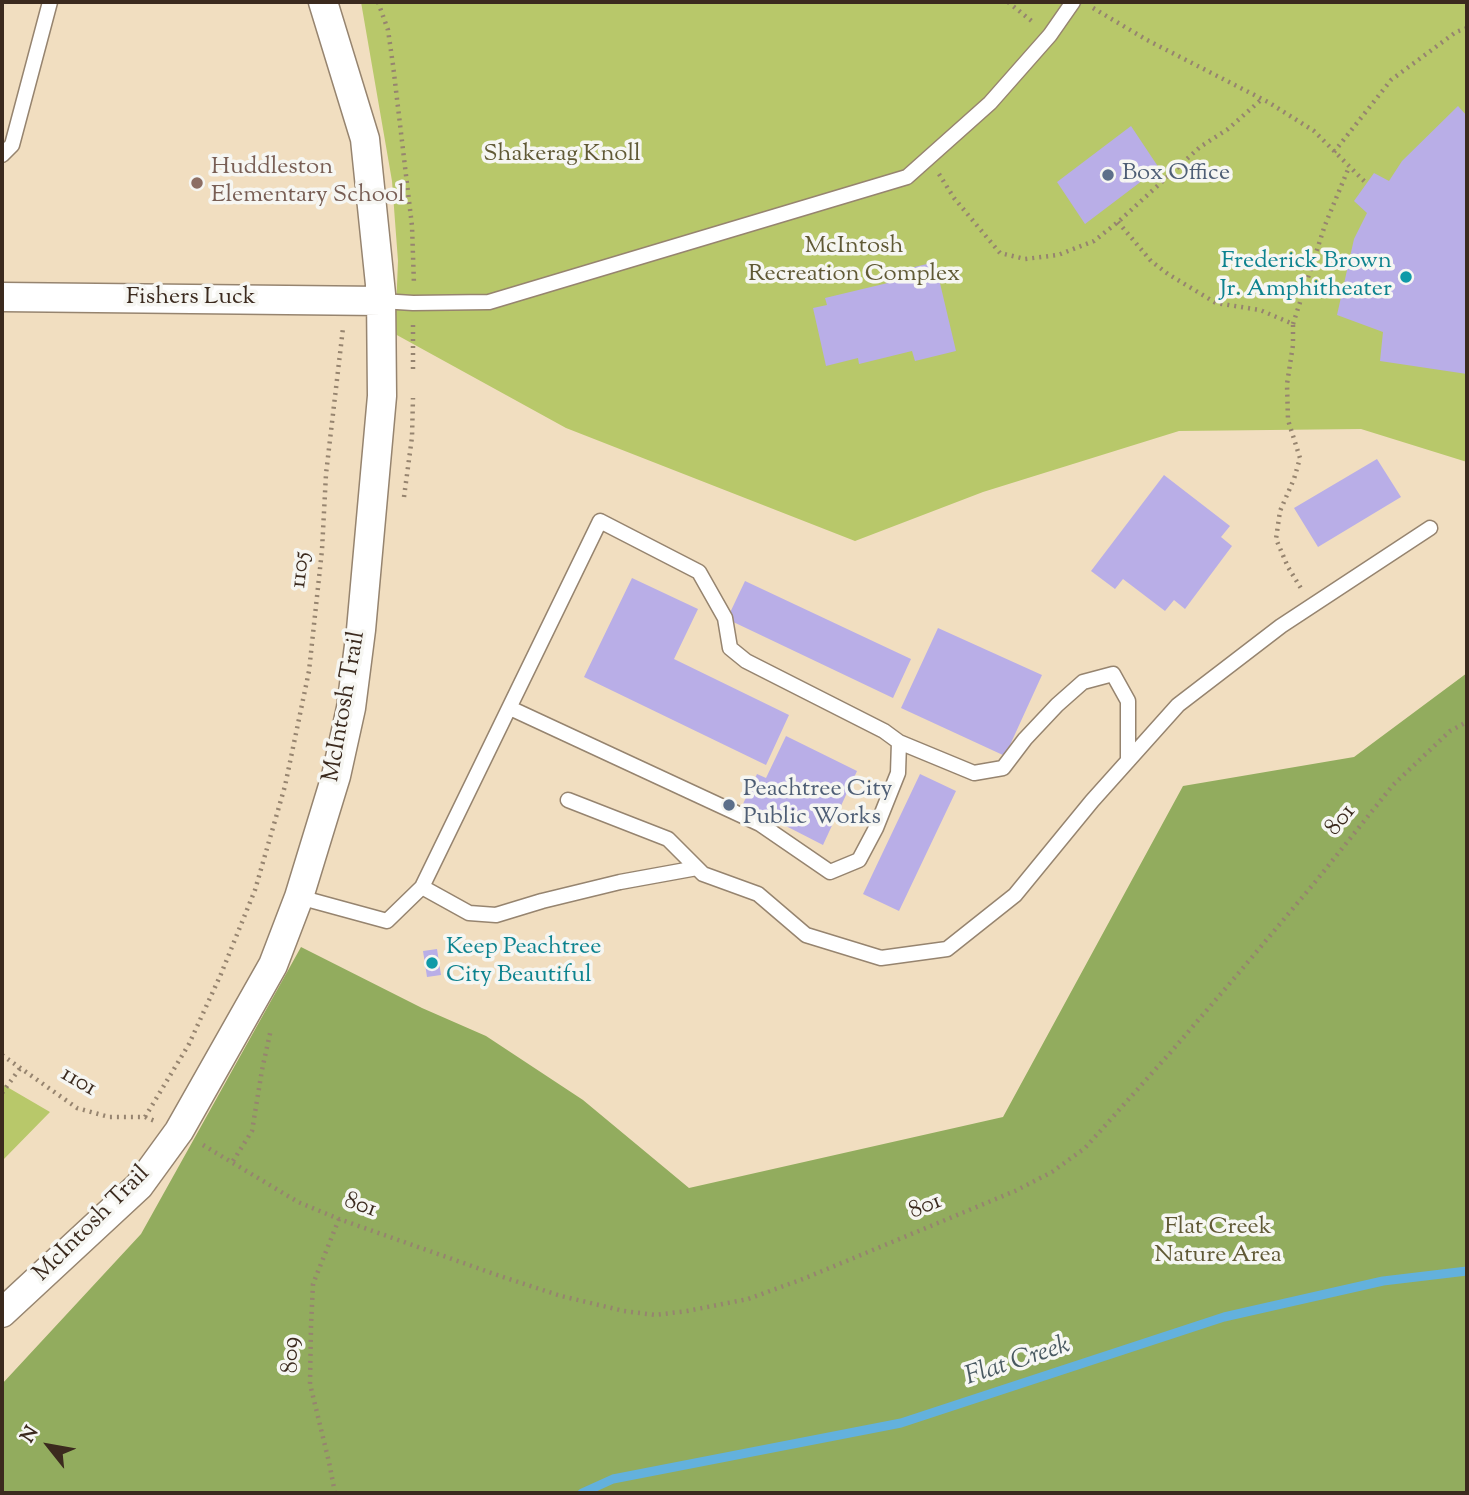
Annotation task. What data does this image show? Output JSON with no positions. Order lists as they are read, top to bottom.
{
  "streets": {
    "street": ["Fishers Luck", "McIntosh Trail"],
    "path": [
      "1105",
      "801",
      "1101",
      "809"
    ]
  },
  "crossings": [
    ["Fishers Luck", "1105"],
    ["Fishers Luck", "McIntosh Trail"],
    ["1105", "1101"],
    ["801", "809"]
  ],
  "water": ["Flat Creek"],
  "parks": ["Shakerag Knoll", "McIntosh Recreation Complex", "Flat Creek Nature Area"],
  "places": [
    "Box Office",
    "Huddleston Elementary School",
    "Frederick Brown Jr. Amphitheater",
    "Peachtree City Public Works",
    "Keep Peachtree City Beautiful"
  ],
  "north": "top left"
}
